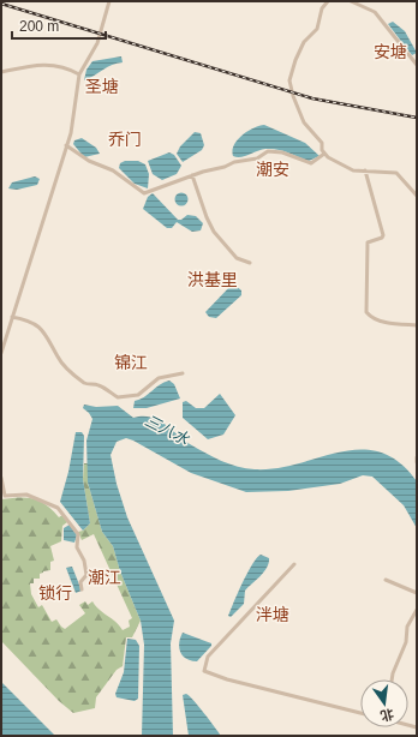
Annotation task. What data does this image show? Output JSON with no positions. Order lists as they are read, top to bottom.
{
  "districts": [
    "安塘",
    "圣塘",
    "乔门",
    "潮安",
    "洪基里",
    "锦江",
    "潮江",
    "锁行",
    "泮塘"
  ],
  "water": ["三八水"],
  "scale_bar": "200 m",
  "north": "bottom"
}
